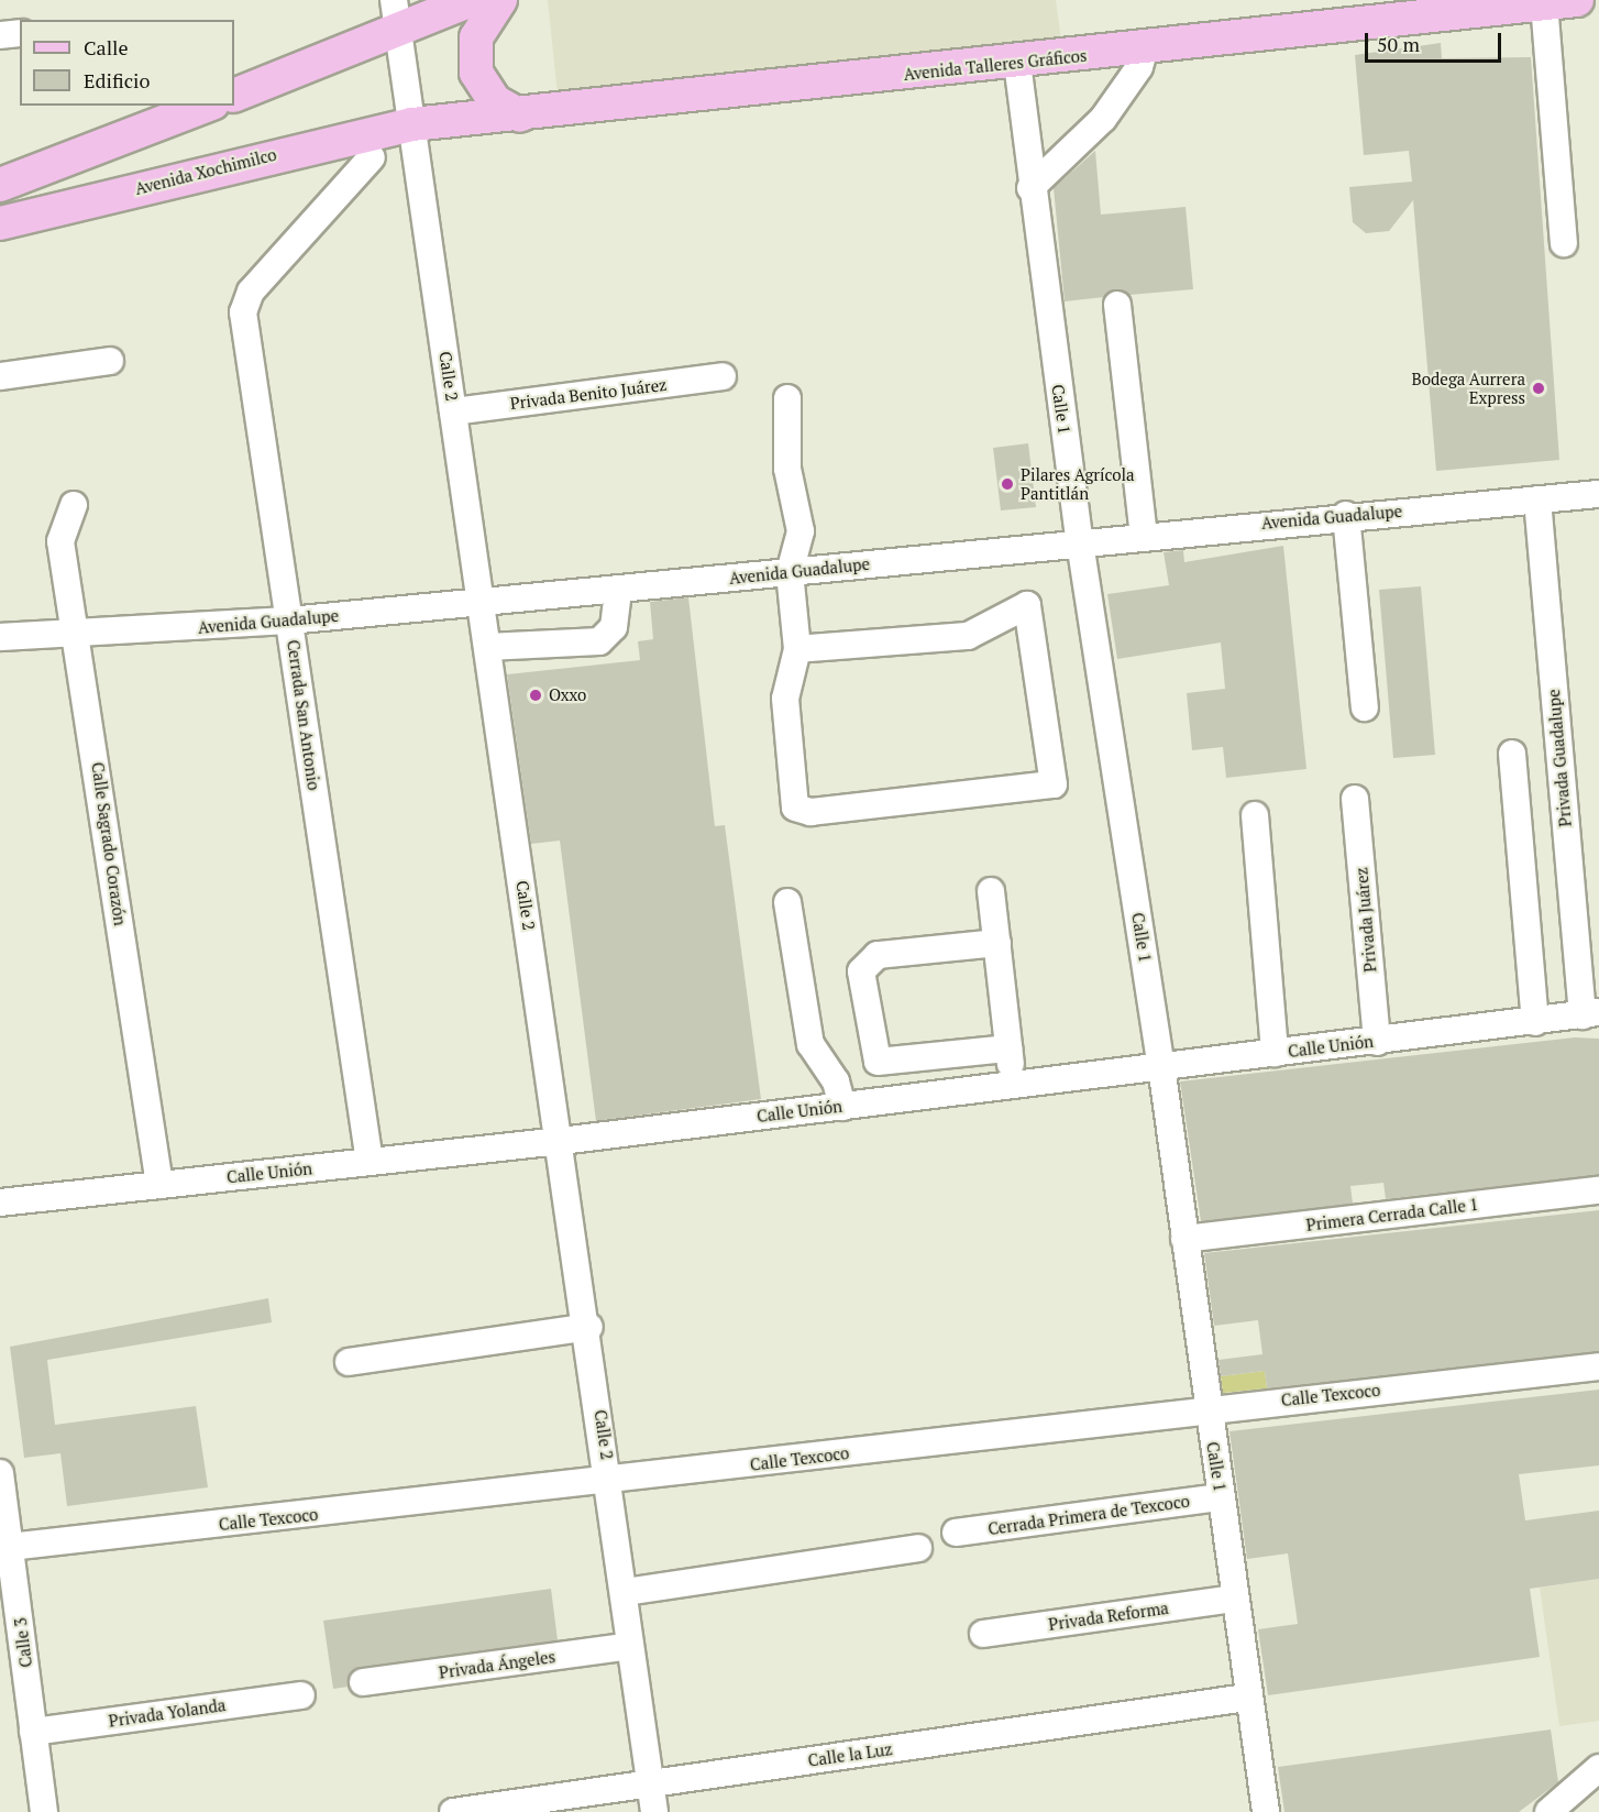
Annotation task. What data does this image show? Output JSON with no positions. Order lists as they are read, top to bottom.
{
  "streets": {
    "main road": ["Avenida Talleres Gráficos", "Avenida Xochimilco"],
    "street": [
      "Calle 2",
      "Privada Benito Juárez",
      "Calle 1",
      "Avenida Guadalupe",
      "Cerrada San Antonio",
      "Privada Guadalupe",
      "Calle Sagrado Corazón",
      "Privada Juárez",
      "Calle Unión",
      "Primera Cerrada Calle 1",
      "Calle Texcoco",
      "Cerrada Primera de Texcoco",
      "Privada Reforma",
      "Calle 3",
      "Privada Ángeles",
      "Privada Yolanda",
      "Calle la Luz"
    ]
  },
  "crossings": [
    ["Avenida Talleres Gráficos", "Avenida Xochimilco"],
    ["Avenida Talleres Gráficos", "Calle 2"],
    ["Avenida Talleres Gráficos", "Calle 1"],
    ["Avenida Xochimilco", "Calle 2"],
    ["Calle 2", "Privada Benito Juárez"],
    ["Calle 2", "Avenida Guadalupe"],
    ["Calle 2", "Calle Unión"],
    ["Calle 2", "Calle Texcoco"],
    ["Calle 2", "Privada Ángeles"],
    ["Calle 2", "Calle la Luz"],
    ["Calle 1", "Avenida Guadalupe"],
    ["Calle 1", "Calle Unión"],
    ["Calle 1", "Primera Cerrada Calle 1"],
    ["Calle 1", "Calle Texcoco"],
    ["Calle 1", "Cerrada Primera de Texcoco"],
    ["Calle 1", "Privada Reforma"],
    ["Calle 1", "Calle la Luz"],
    ["Avenida Guadalupe", "Cerrada San Antonio"],
    ["Avenida Guadalupe", "Privada Guadalupe"],
    ["Avenida Guadalupe", "Calle Sagrado Corazón"],
    ["Cerrada San Antonio", "Calle Unión"],
    ["Privada Guadalupe", "Calle Unión"],
    ["Calle Sagrado Corazón", "Calle Unión"],
    ["Privada Juárez", "Calle Unión"],
    ["Calle Texcoco", "Calle 3"],
    ["Calle 3", "Privada Yolanda"]
  ],
  "places": ["Bodega Aurrera Express", "Pilares Agrícola Pantitlán", "Oxxo"],
  "legend": ["Calle", "Edificio"],
  "scale_bar": "50 m"
}
